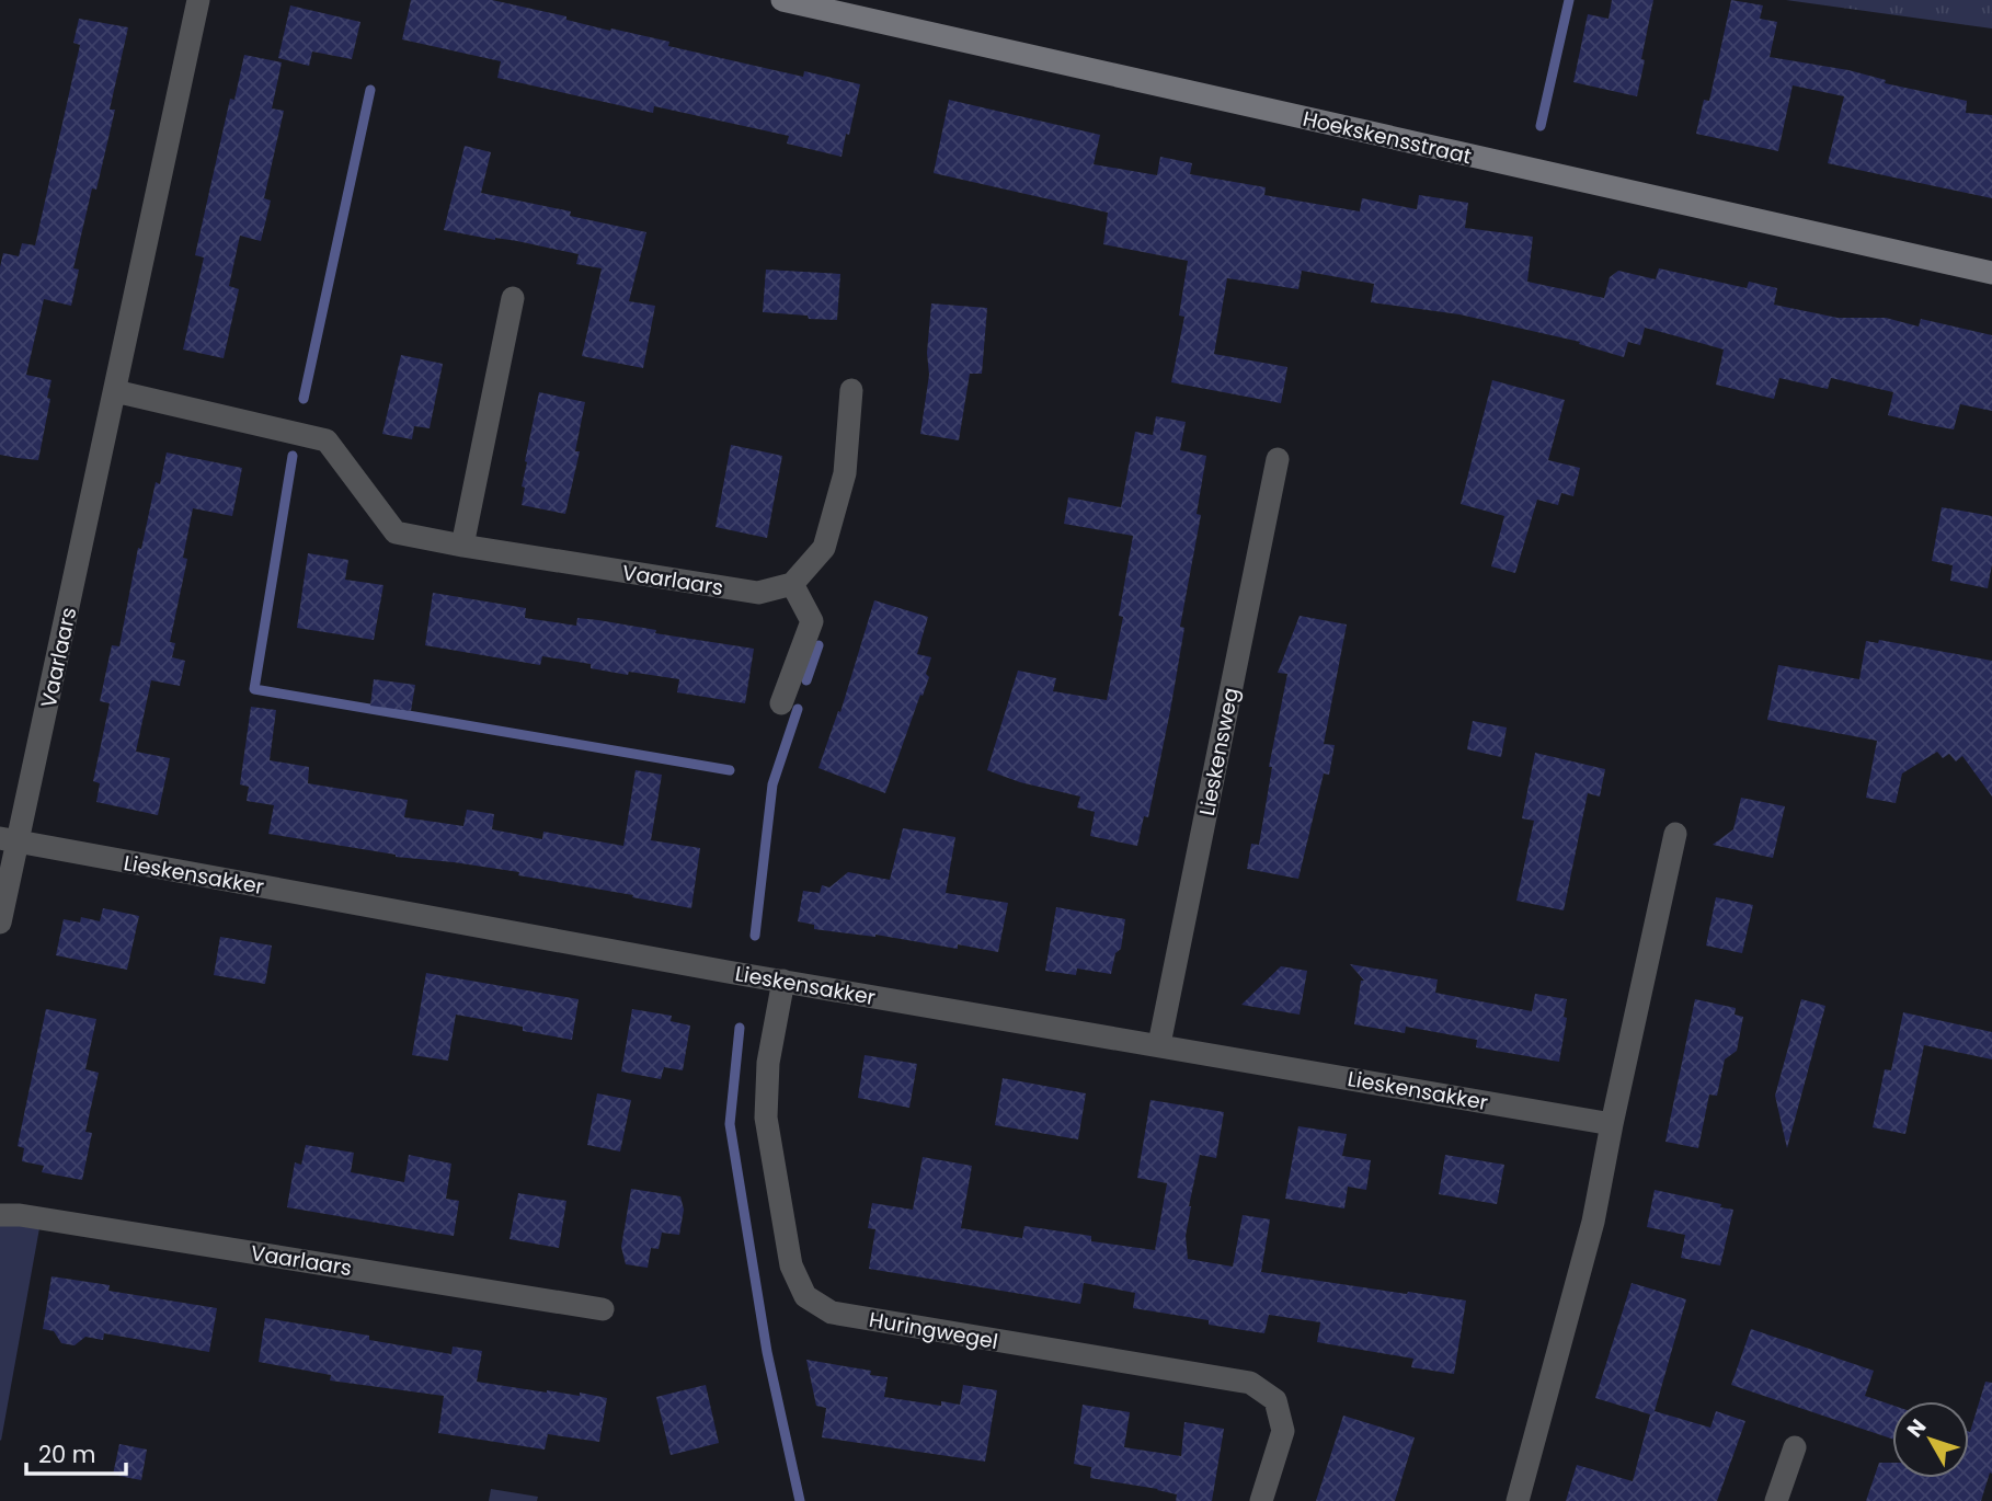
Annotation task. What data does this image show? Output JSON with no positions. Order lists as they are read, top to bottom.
{
  "streets": {
    "street": [
      "Hoekskensstraat",
      "Vaarlaars",
      "Lieskensweg",
      "Lieskensakker",
      "Huringwegel"
    ]
  },
  "crossings": [
    ["Vaarlaars", "Lieskensakker"],
    ["Lieskensweg", "Lieskensakker"],
    ["Lieskensakker", "Huringwegel"]
  ],
  "scale_bar": "20 m",
  "north": "top left"
}
